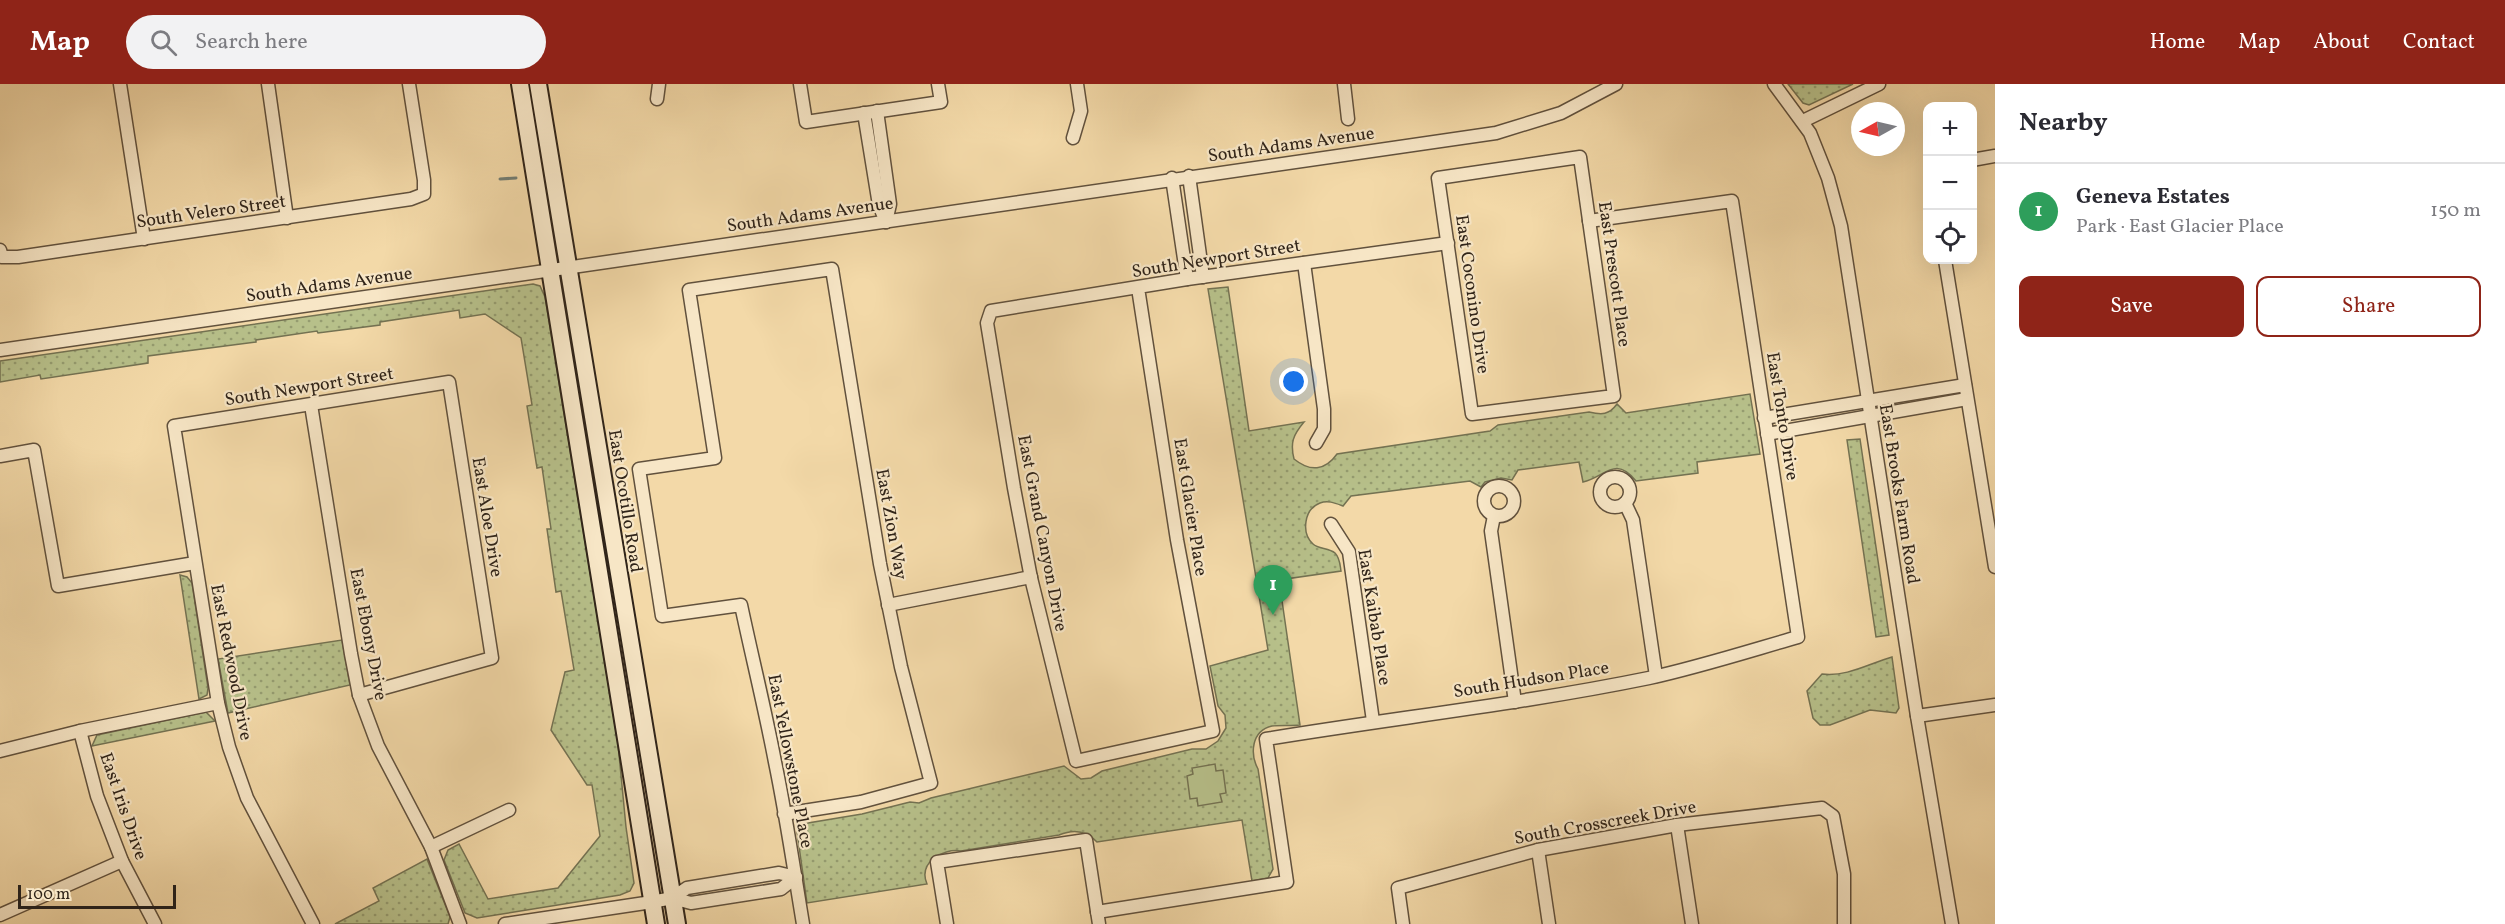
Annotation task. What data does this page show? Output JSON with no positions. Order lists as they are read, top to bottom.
{
  "streets": {
    "main road": ["East Ocotillo Road"],
    "street": [
      "South Adams Avenue",
      "South Velero Street",
      "South Newport Street",
      "East Prescott Place",
      "East Coconino Drive",
      "East Tonto Drive",
      "East Brooks Farm Road",
      "East Glacier Place",
      "East Aloe Drive",
      "East Zion Way",
      "East Grand Canyon Drive",
      "East Kaibab Place",
      "East Ebony Drive",
      "East Redwood Drive",
      "South Hudson Place",
      "East Yellowstone Place",
      "East Iris Drive",
      "South Crosscreek Drive"
    ]
  },
  "crossings": [
    ["South Adams Avenue", "East Ocotillo Road"],
    ["South Newport Street", "East Coconino Drive"],
    ["South Newport Street", "East Glacier Place"],
    ["South Newport Street", "East Aloe Drive"],
    ["South Newport Street", "East Grand Canyon Drive"],
    ["South Newport Street", "East Ebony Drive"],
    ["South Newport Street", "East Redwood Drive"],
    ["East Prescott Place", "East Coconino Drive"],
    ["East Prescott Place", "East Tonto Drive"],
    ["East Tonto Drive", "South Hudson Place"],
    ["East Glacier Place", "East Grand Canyon Drive"],
    ["East Aloe Drive", "East Ebony Drive"],
    ["East Zion Way", "East Yellowstone Place"],
    ["East Kaibab Place", "South Hudson Place"]
  ],
  "scale_bar": "100 m",
  "north": "left",
  "page": {
    "header": "Map",
    "search": "Search here",
    "nav": [
      "Home",
      "Map",
      "About",
      "Contact"
    ],
    "heading": "Nearby",
    "map_buttons": ["+", "−"],
    "list": [
      {
        "mark": "1",
        "name": "Geneva Estates",
        "note": "Park · East Glacier Place",
        "value": "150 m"
      }
    ],
    "buttons": ["Save", "Share"],
    "pins": "1",
    "scale": "100 m"
  }
}
